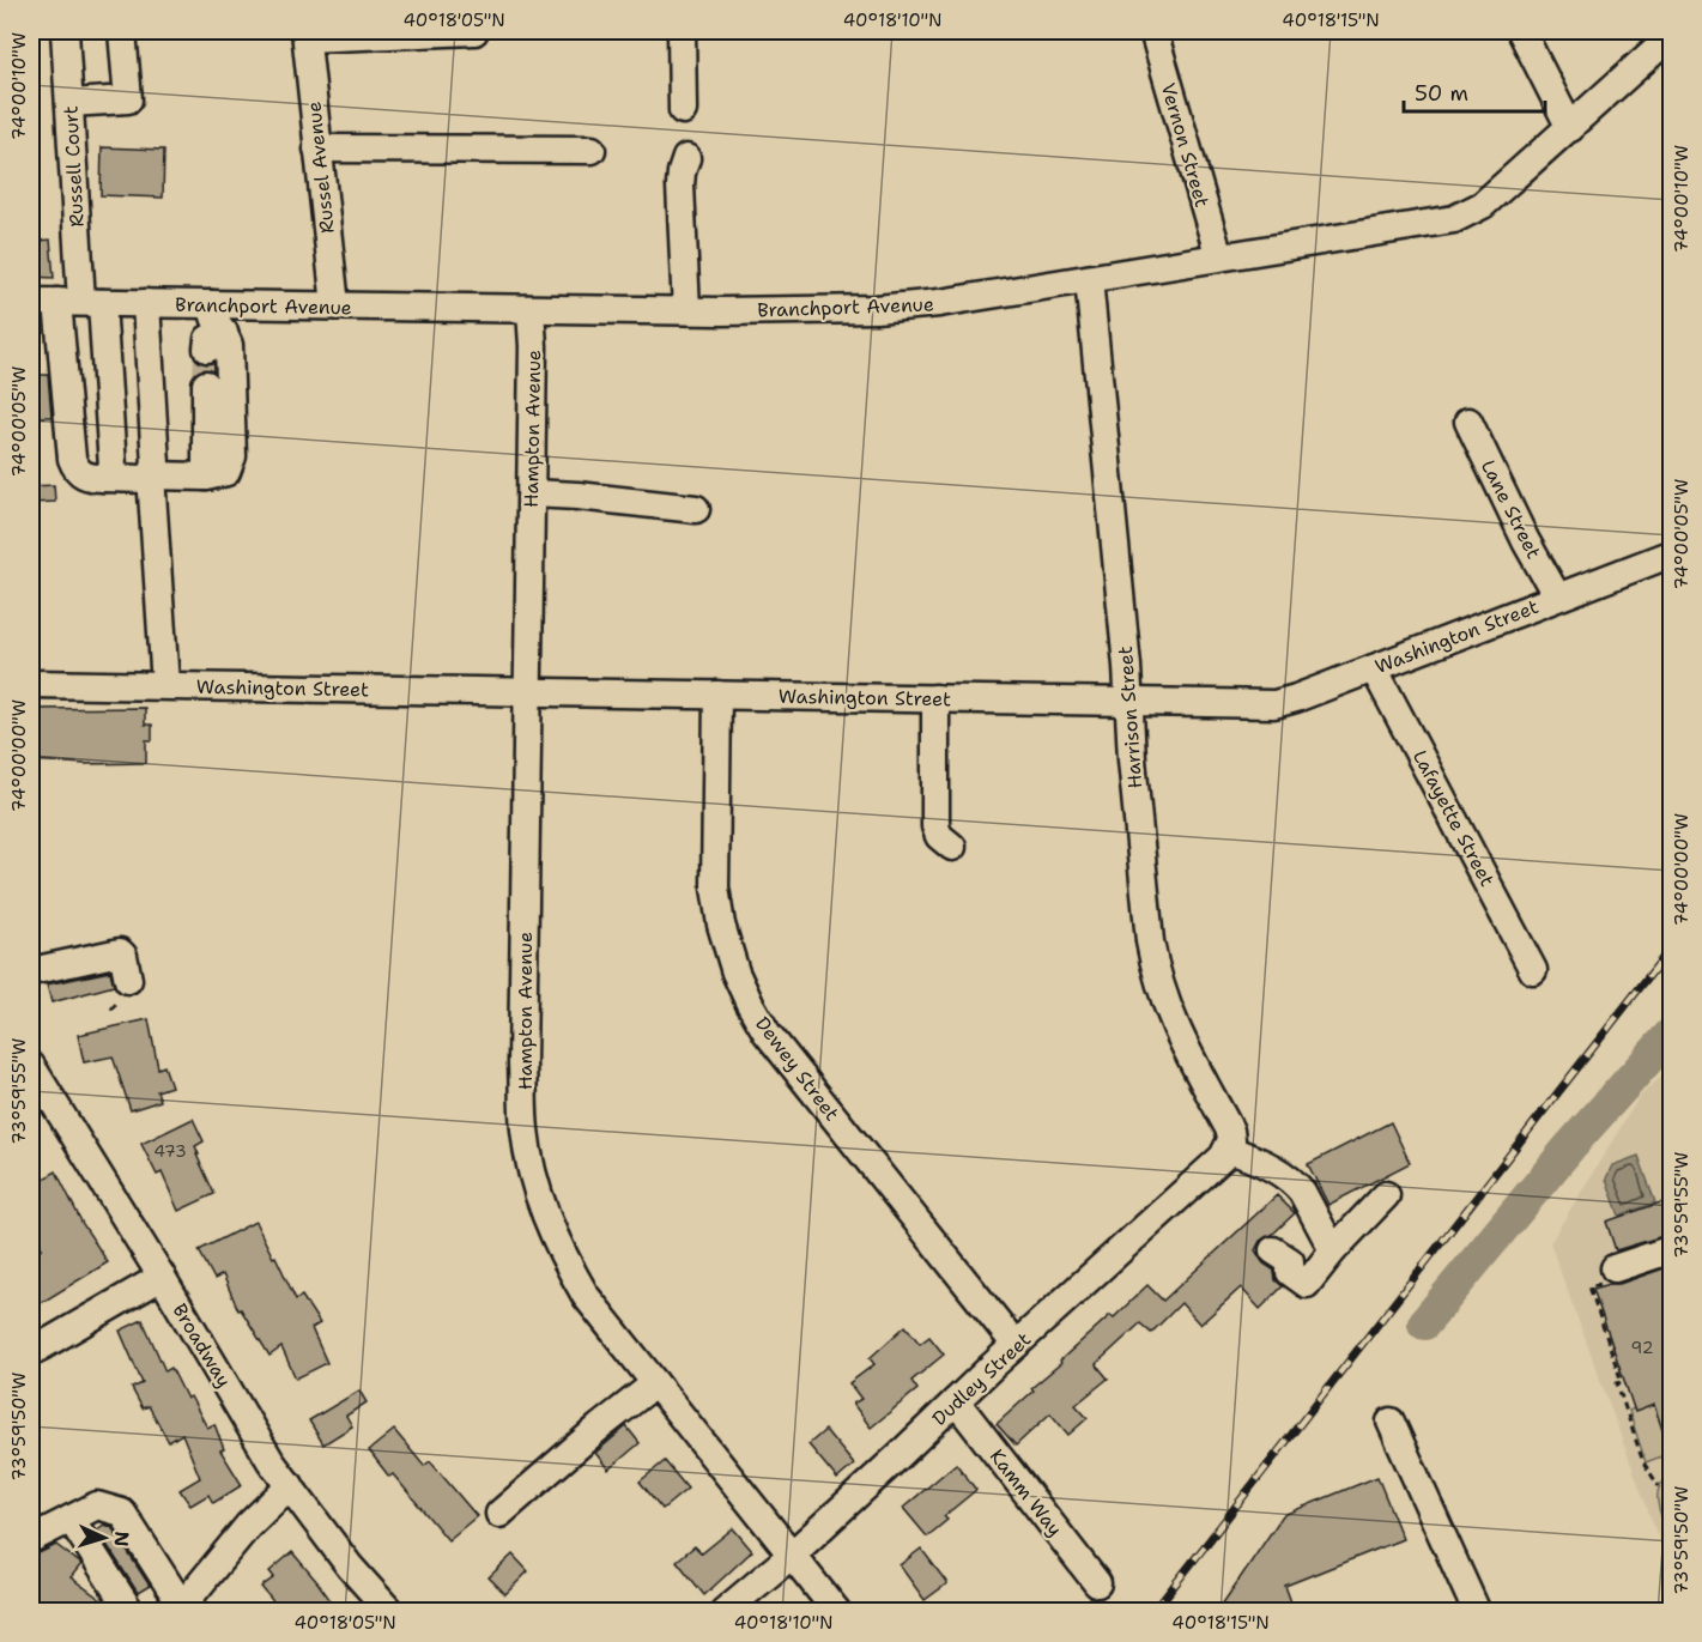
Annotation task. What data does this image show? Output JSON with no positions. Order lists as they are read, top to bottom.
{
  "streets": {
    "street": [
      "Vernon Street",
      "Russell Court",
      "Russel Avenue",
      "Branchport Avenue",
      "Hampton Avenue",
      "Lane Street",
      "Washington Street",
      "Harrison Street",
      "Lafayette Street",
      "Dewey Street",
      "Broadway",
      "Dudley Street",
      "Kamm Way"
    ]
  },
  "crossings": [
    ["Vernon Street", "Branchport Avenue"],
    ["Russell Court", "Branchport Avenue"],
    ["Russel Avenue", "Branchport Avenue"],
    ["Branchport Avenue", "Hampton Avenue"],
    ["Branchport Avenue", "Harrison Street"],
    ["Hampton Avenue", "Washington Street"],
    ["Hampton Avenue", "Dudley Street"],
    ["Lane Street", "Washington Street"],
    ["Washington Street", "Harrison Street"],
    ["Washington Street", "Lafayette Street"],
    ["Washington Street", "Dewey Street"],
    ["Harrison Street", "Dudley Street"],
    ["Dewey Street", "Dudley Street"],
    ["Dudley Street", "Kamm Way"]
  ],
  "house_numbers": ["473", "92"],
  "scale_bar": "50 m",
  "north": "right",
  "coordinates": [
    "40°18'05\"N",
    "40°18'10\"N",
    "40°18'15\"N",
    "74°00'10\"W",
    "74°00'05\"W",
    "74°00'00\"W",
    "73°59'55\"W",
    "73°59'50\"W"
  ]
}
